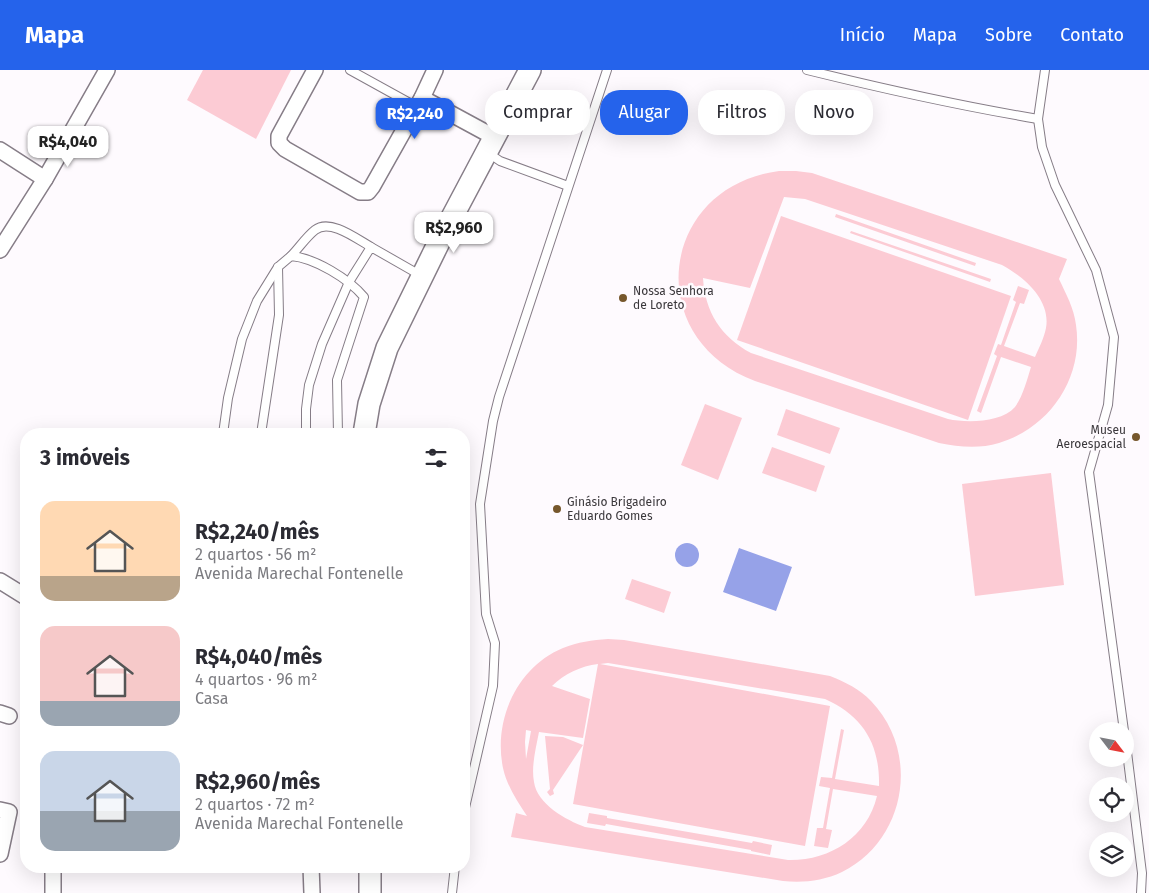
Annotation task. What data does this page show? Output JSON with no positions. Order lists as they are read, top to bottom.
{
  "places": ["Nossa Senhora de Loreto", "Museu Aeroespacial", "Ginásio Brigadeiro Eduardo Gomes"],
  "north": "bottom right",
  "page": {
    "header": "Mapa",
    "nav": [
      "Início",
      "Mapa",
      "Sobre",
      "Contato"
    ],
    "chip": [
      "Comprar",
      "Alugar",
      "Filtros",
      "Novo"
    ],
    "price": ["R$2,240", "R$4,040", "R$2,960"],
    "heading": "3 imóveis",
    "list": [
      {
        "name": "R$2,240/mês",
        "note": "2 quartos · 56 m² · Avenida Marechal Fontenelle"
      },
      {
        "name": "R$4,040/mês",
        "note": "4 quartos · 96 m² · Casa"
      },
      {
        "name": "R$2,960/mês",
        "note": "2 quartos · 72 m² · Avenida Marechal Fontenelle"
      }
    ]
  }
}
